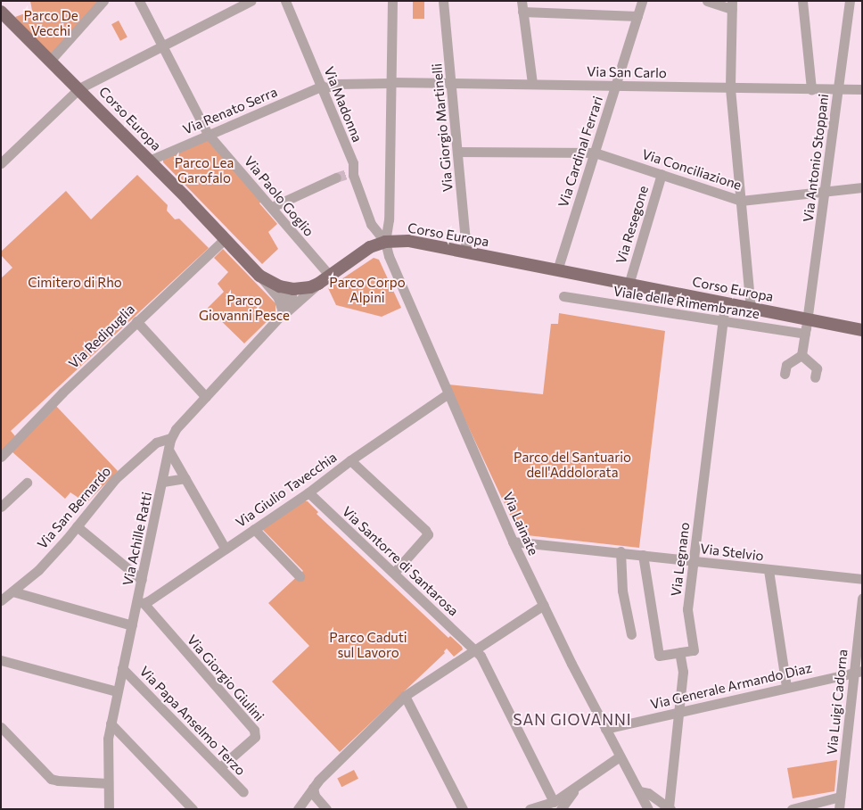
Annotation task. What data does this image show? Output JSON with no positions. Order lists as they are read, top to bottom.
{
  "streets": {
    "main road": ["Corso Europa"],
    "street": [
      "Via San Carlo",
      "Via Madonna",
      "Via Renato Serra",
      "Via Giorgio Martinelli",
      "Via Cardinal Ferrari",
      "Via Antonio Stoppani",
      "Via Conciliazione",
      "Via Paolo Goglio",
      "Via Resegone",
      "Viale delle Rimembranze",
      "Via Redipuglia",
      "Via Giulio Tavecchia",
      "Via San Bernardo",
      "Via Lainate",
      "Via Achille Ratti",
      "Via Stelvio",
      "Via Legnano",
      "Via Santorre di Santarosa",
      "Via Giorgio Giulini",
      "Via Generale Armando Diaz",
      "Via Luigi Cadorna",
      "Via Papa Anselmo Terzo"
    ]
  },
  "crossings": [
    ["Via San Carlo", "Via Renato Serra"],
    ["Via San Carlo", "Via Giorgio Martinelli"],
    ["Via San Carlo", "Via Cardinal Ferrari"],
    ["Via San Carlo", "Via Antonio Stoppani"],
    ["Via Madonna", "Via Renato Serra"],
    ["Via Madonna", "Corso Europa"],
    ["Via Madonna", "Via Lainate"],
    ["Via Renato Serra", "Corso Europa"],
    ["Via Renato Serra", "Via Paolo Goglio"],
    ["Corso Europa", "Via Giorgio Martinelli"],
    ["Corso Europa", "Via Cardinal Ferrari"],
    ["Corso Europa", "Via Antonio Stoppani"],
    ["Corso Europa", "Via Paolo Goglio"],
    ["Corso Europa", "Via Resegone"],
    ["Corso Europa", "Via Redipuglia"],
    ["Corso Europa", "Via Lainate"],
    ["Corso Europa", "Via Achille Ratti"],
    ["Corso Europa", "Via Legnano"],
    ["Via Giorgio Martinelli", "Via Conciliazione"],
    ["Via Cardinal Ferrari", "Via Conciliazione"],
    ["Via Antonio Stoppani", "Via Conciliazione"],
    ["Via Antonio Stoppani", "Viale delle Rimembranze"],
    ["Via Conciliazione", "Via Resegone"],
    ["Viale delle Rimembranze", "Via Legnano"],
    ["Via Giulio Tavecchia", "Via Lainate"],
    ["Via Giulio Tavecchia", "Via Achille Ratti"],
    ["Via Giulio Tavecchia", "Via Santorre di Santarosa"],
    ["Via Giulio Tavecchia", "Via Giorgio Giulini"],
    ["Via San Bernardo", "Via Achille Ratti"],
    ["Via Lainate", "Via Stelvio"],
    ["Via Lainate", "Via Generale Armando Diaz"],
    ["Via Achille Ratti", "Via Giorgio Giulini"],
    ["Via Achille Ratti", "Via Papa Anselmo Terzo"],
    ["Via Stelvio", "Via Legnano"],
    ["Via Giorgio Giulini", "Via Papa Anselmo Terzo"],
    ["Via Generale Armando Diaz", "Via Luigi Cadorna"]
  ],
  "districts": ["SAN GIOVANNI"],
  "parks": [
    "Parco De Vecchi",
    "Parco Lea Garofalo",
    "Parco Corpo Alpini",
    "Cimitero di Rho",
    "Parco Giovanni Pesce",
    "Parco del Santuario dell'Addolorata",
    "Parco Caduti sul Lavoro"
  ]
}
